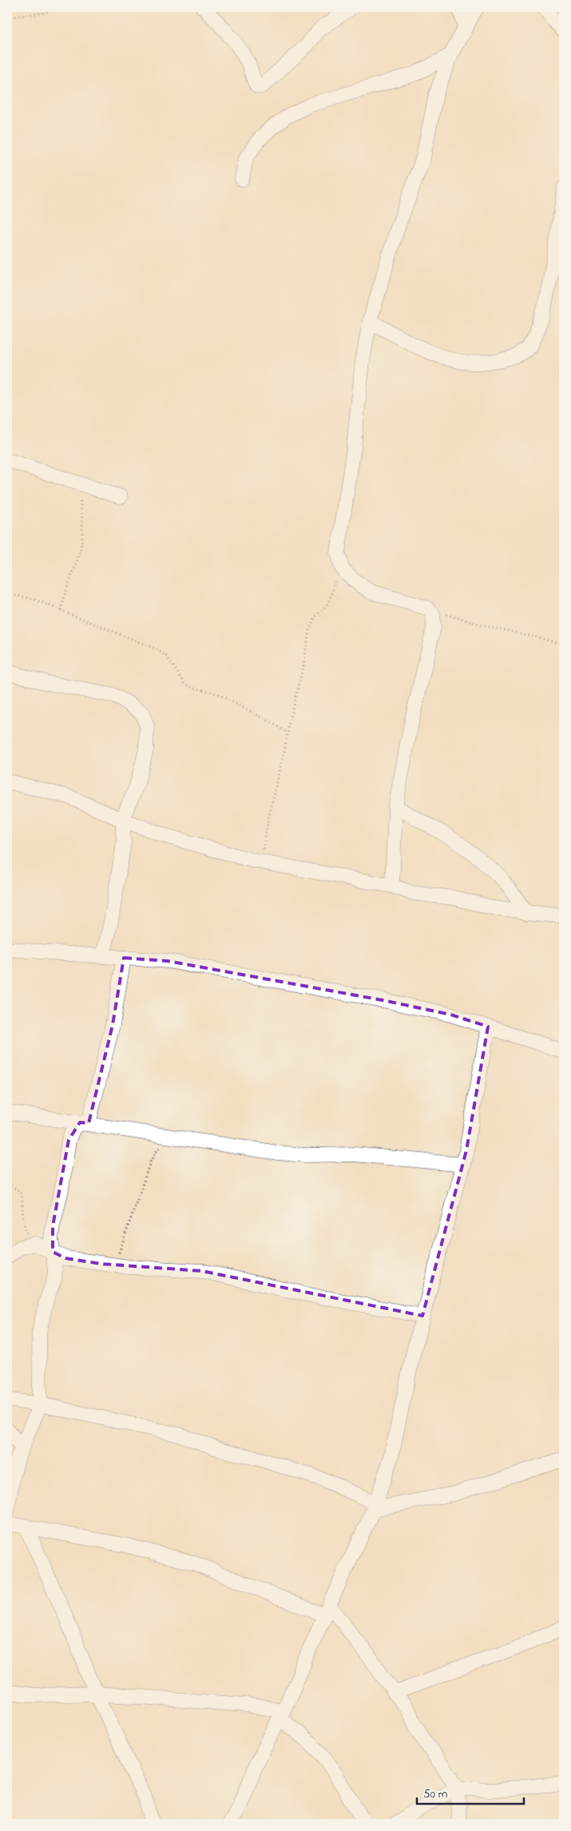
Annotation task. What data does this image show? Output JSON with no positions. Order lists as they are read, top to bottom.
{
  "scale_bar": "50 m"
}
